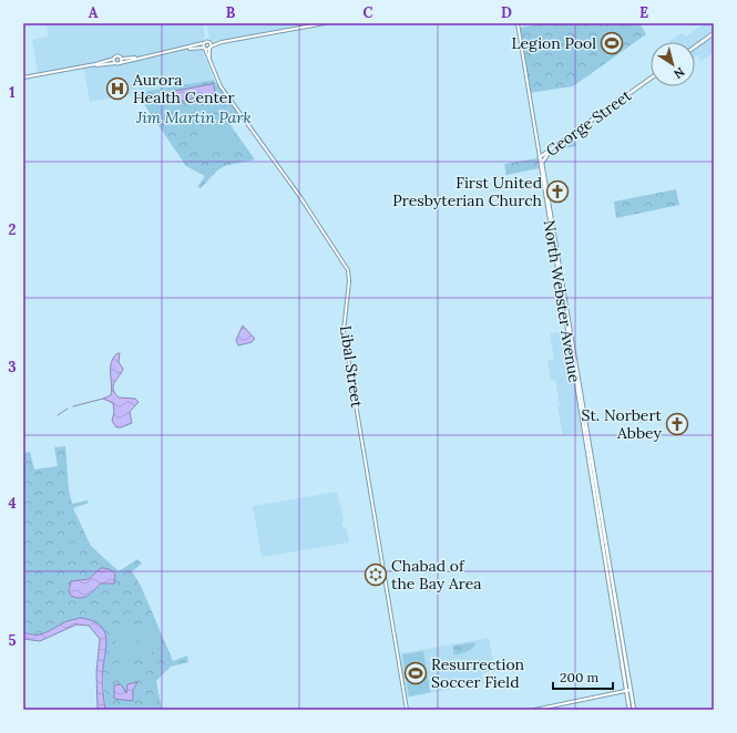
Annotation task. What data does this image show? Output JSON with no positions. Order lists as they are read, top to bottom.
{
  "streets": {
    "main road": ["George Street", "North Webster Avenue"],
    "street": ["Libal Street"]
  },
  "crossings": [
    ["George Street", "North Webster Avenue"]
  ],
  "parks": ["Jim Martin Park"],
  "places": {
    "sports": ["Legion Pool", "Resurrection Soccer Field"],
    "hospital": ["Aurora Health Center"],
    "church": ["First United Presbyterian Church", "St. Norbert Abbey"],
    "synagogue": ["Chabad of the Bay Area"]
  },
  "scale_bar": "200 m",
  "north": "bottom right",
  "grid": {
    "columns": [
      "A",
      "B",
      "C",
      "D",
      "E"
    ],
    "rows": [
      "1",
      "2",
      "3",
      "4",
      "5"
    ]
  }
}
